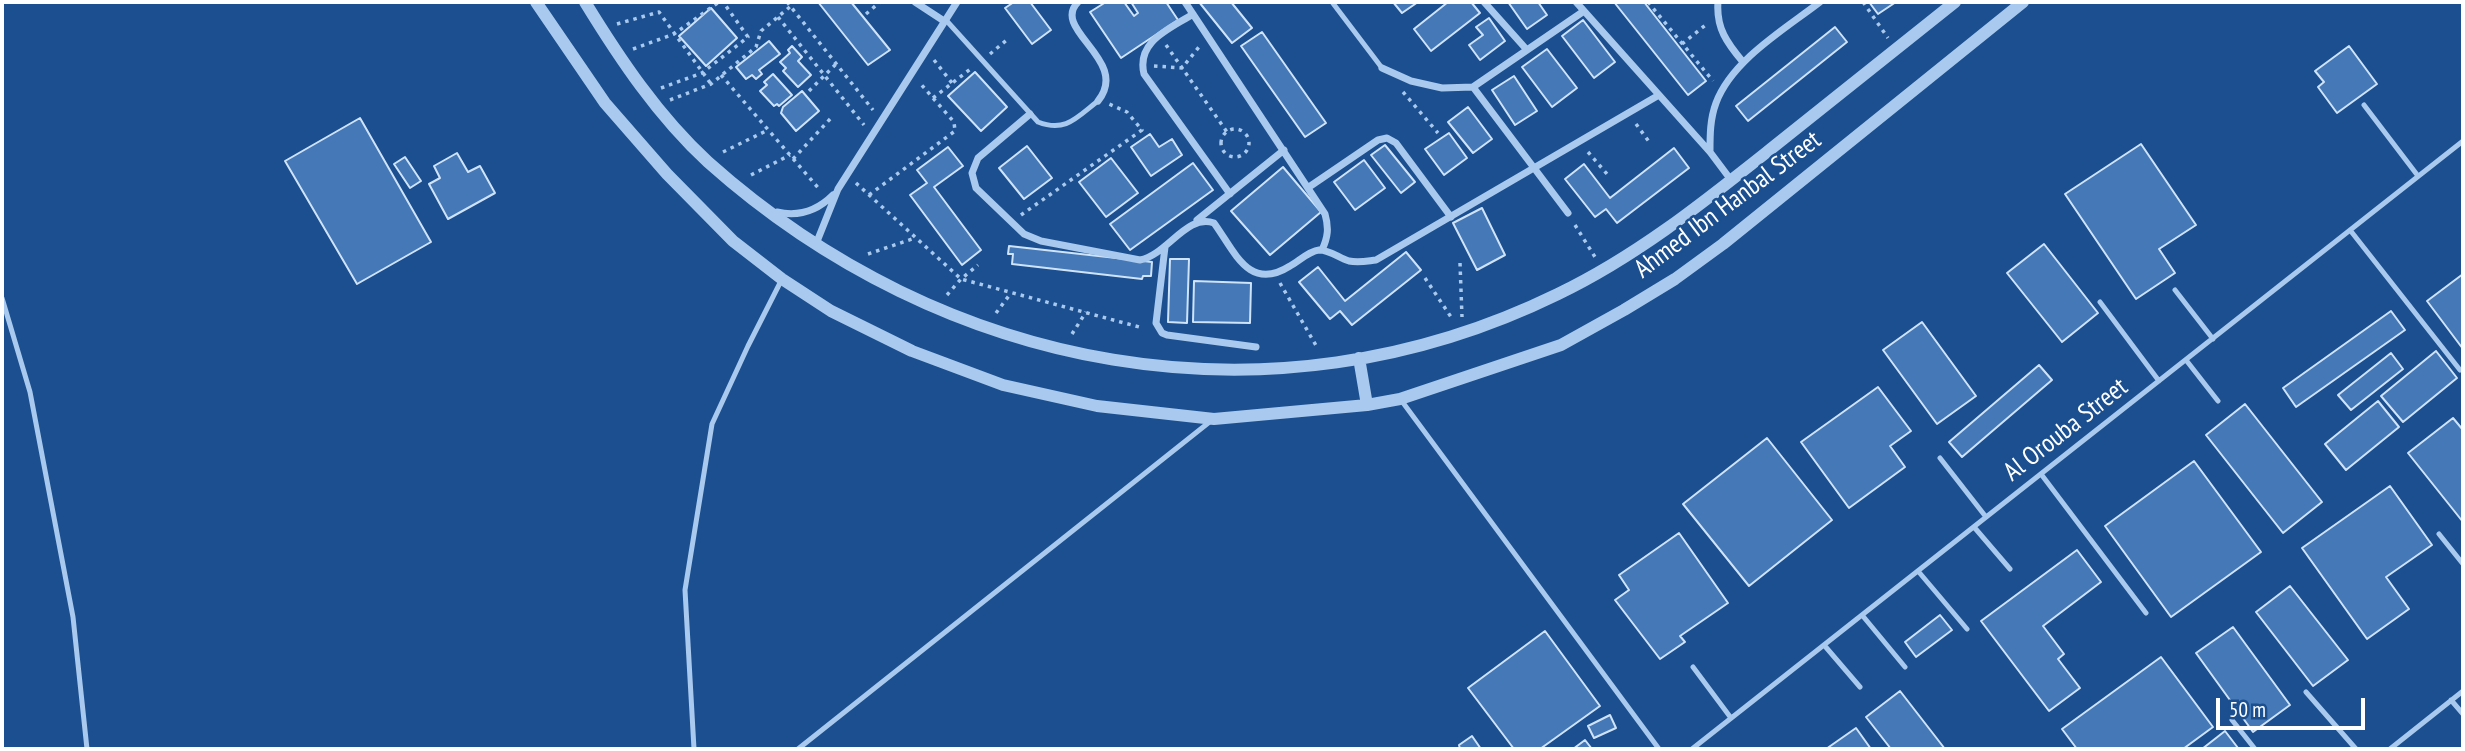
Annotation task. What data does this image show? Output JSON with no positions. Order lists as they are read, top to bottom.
{
  "streets": {
    "street": ["Ahmed Ibn Hanbal Street"],
    "lane": ["Al Orouba Street"]
  },
  "scale_bar": "50 m"
}
